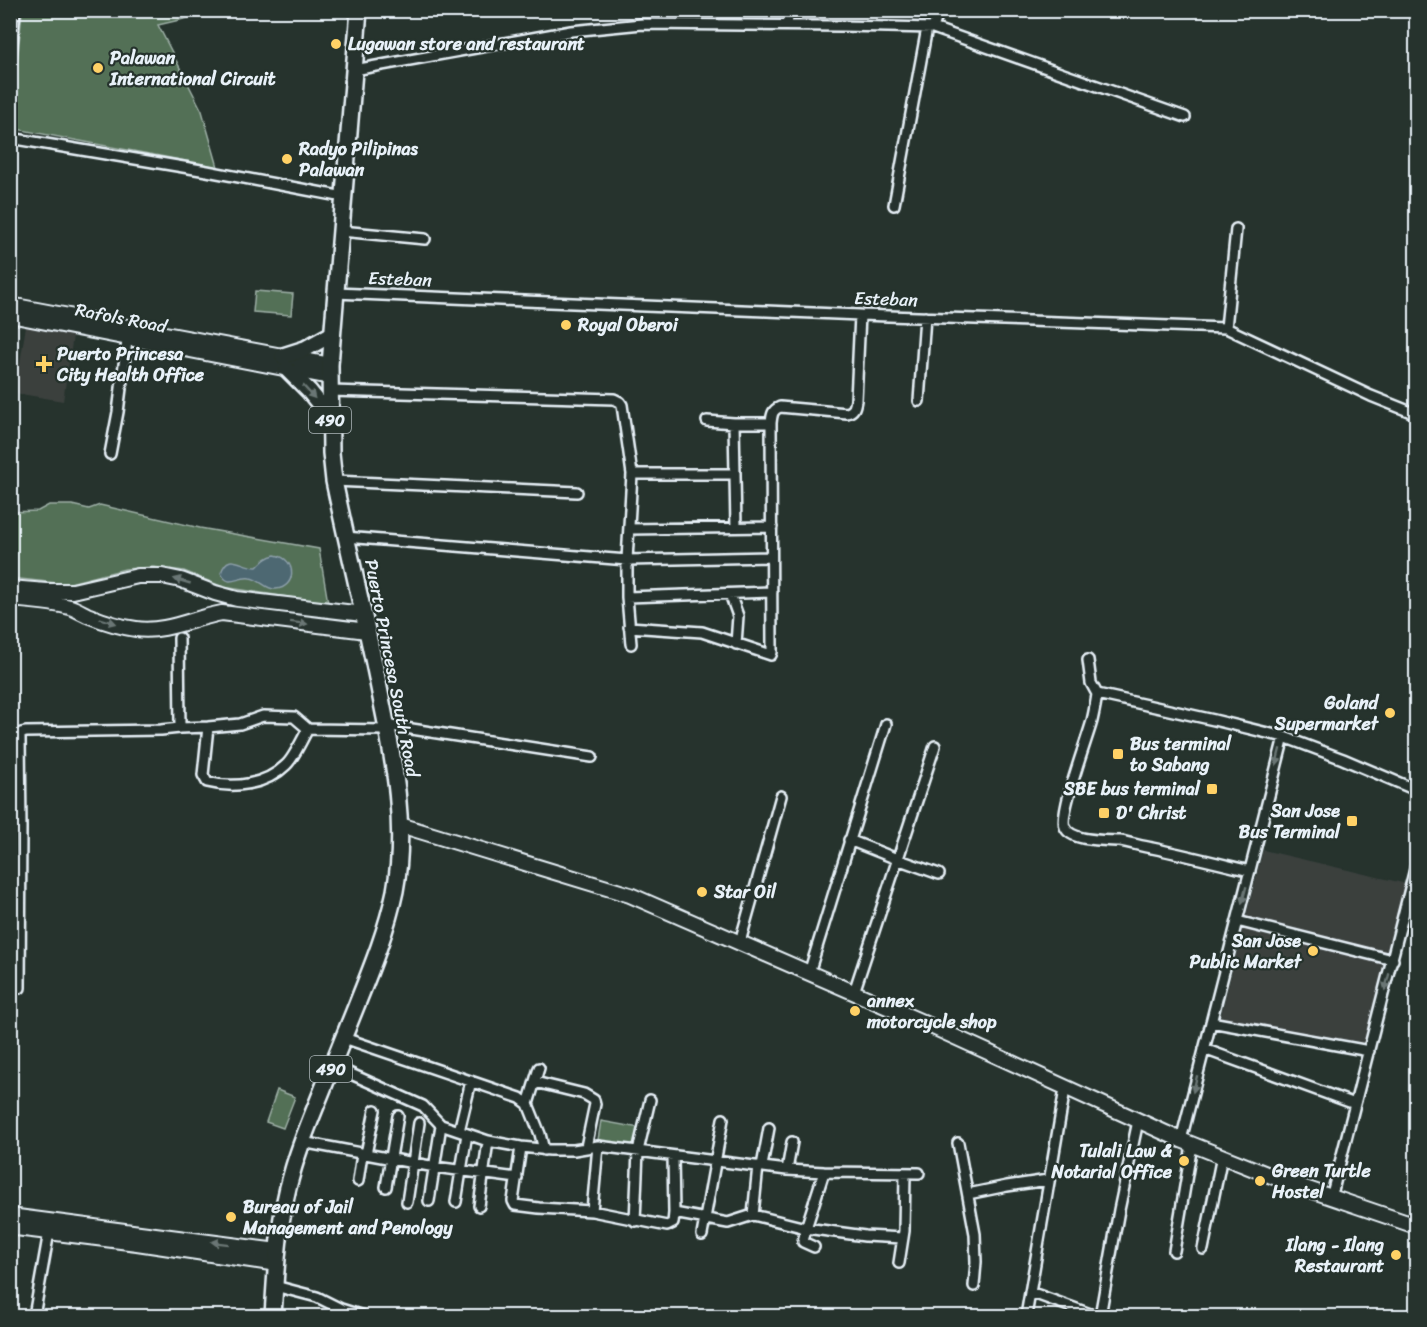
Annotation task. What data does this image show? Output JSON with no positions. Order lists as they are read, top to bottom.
{
  "streets": {
    "main road": ["490", "Puerto Princesa South Road"],
    "street": ["Esteban", "Rafols Road"]
  },
  "crossings": [
    ["Esteban", "Puerto Princesa South Road"],
    ["Rafols Road", "Puerto Princesa South Road"]
  ],
  "places": {
    "other": [
      "Lugawan store and restaurant",
      "Palawan International Circuit",
      "Radyo Pilipinas Palawan",
      "Royal Oberoi",
      "Goland Supermarket",
      "Star Oil",
      "San Jose Public Market",
      "annex motorcycle shop",
      "Tulali Law & Notarial Office",
      "Green Turtle Hostel",
      "Bureau of Jail Management and Penology",
      "Ilang - Ilang Restaurant"
    ],
    "health": ["Puerto Princesa City Health Office"],
    "transit": [
      "Bus terminal to Sabang",
      "SBE bus terminal",
      "D' Christ",
      "San Jose Bus Terminal"
    ]
  }
}
